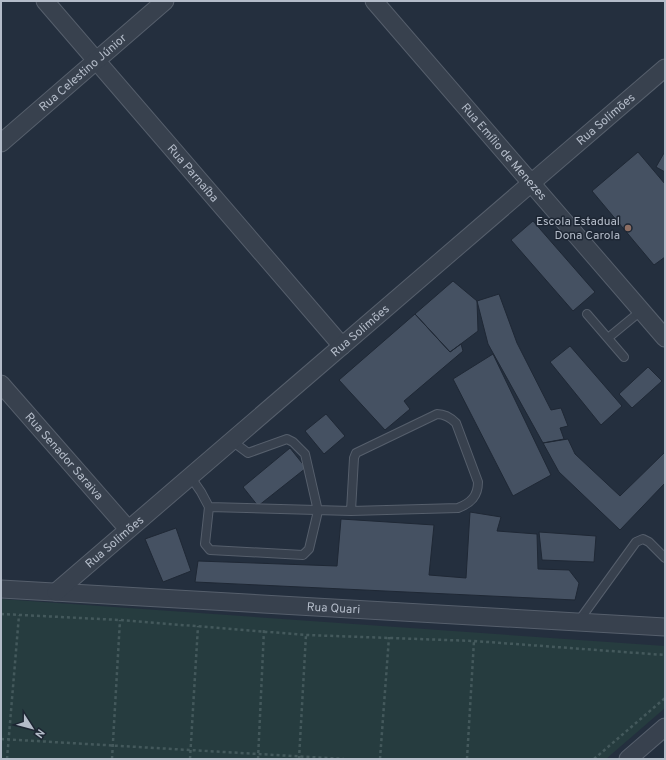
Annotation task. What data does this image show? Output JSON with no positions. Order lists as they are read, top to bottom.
{
  "streets": {
    "street": [
      "Rua Celestino Júnior",
      "Rua Solimões",
      "Rua Emílio de Menezes",
      "Rua Parnaíba",
      "Rua Senador Saraiva",
      "Rua Quari"
    ]
  },
  "crossings": [
    ["Rua Celestino Júnior", "Rua Parnaíba"],
    ["Rua Solimões", "Rua Emílio de Menezes"],
    ["Rua Solimões", "Rua Parnaíba"],
    ["Rua Solimões", "Rua Senador Saraiva"],
    ["Rua Solimões", "Rua Quari"]
  ],
  "places": ["Escola Estadual Dona Carola"],
  "north": "bottom right"
}
